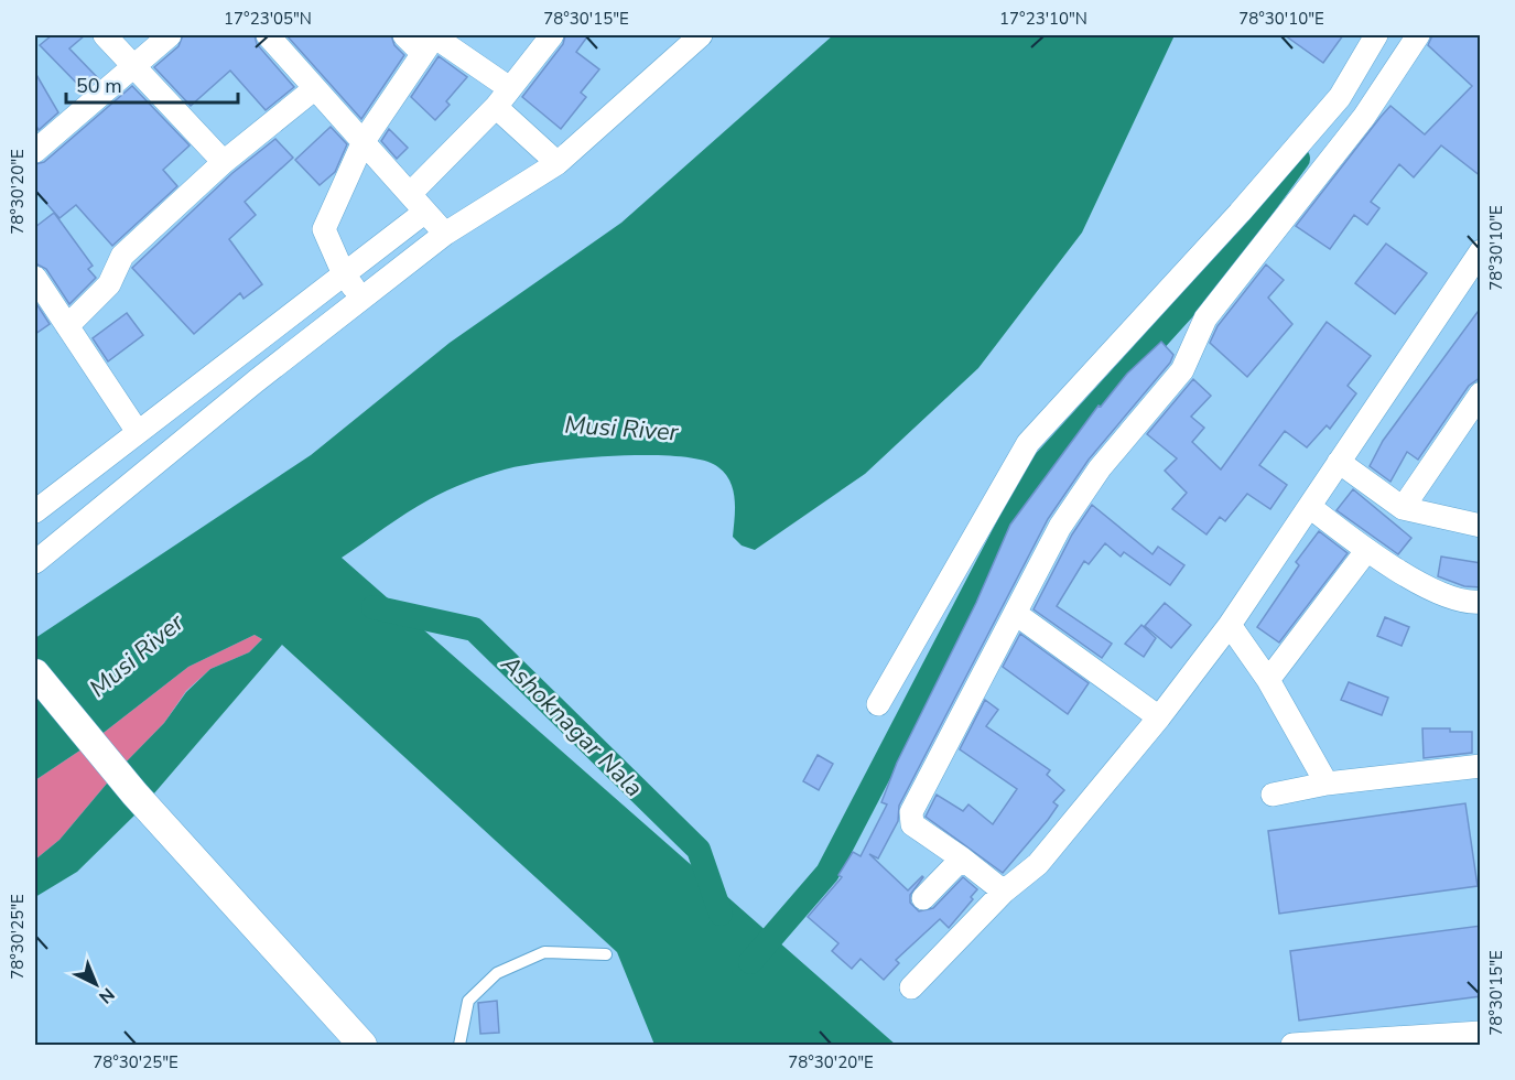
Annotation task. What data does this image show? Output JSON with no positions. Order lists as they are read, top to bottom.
{
  "water": ["Musi River", "Ashoknagar Nala"],
  "scale_bar": "50 m",
  "north": "bottom right",
  "coordinates": [
    "17°23'05\"N",
    "78°30'15\"E",
    "17°23'10\"N",
    "78°30'10\"E",
    "78°30'20\"E",
    "78°30'25\"E"
  ]
}
